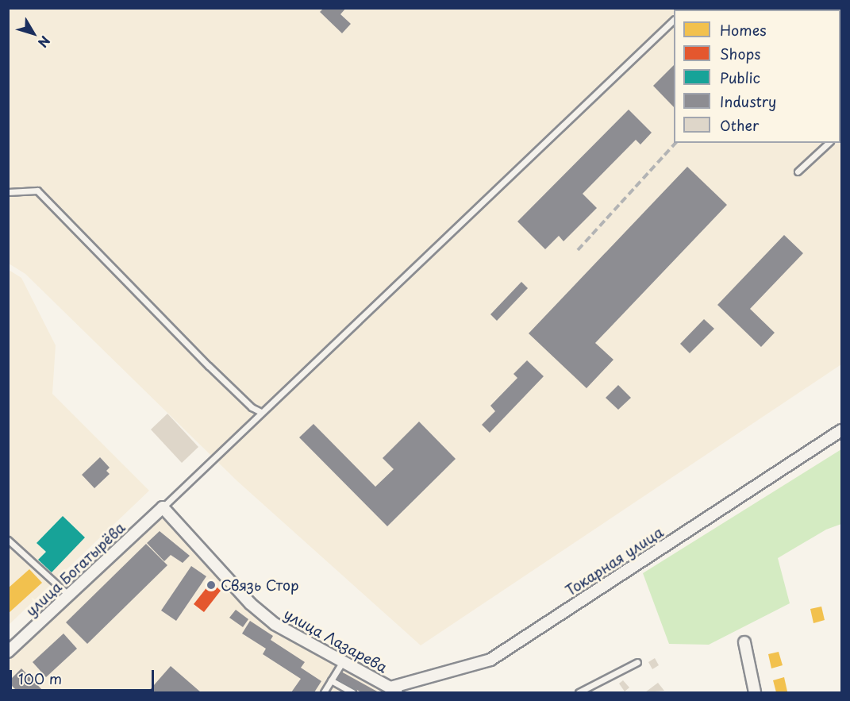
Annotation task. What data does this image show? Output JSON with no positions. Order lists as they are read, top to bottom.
{
  "streets": {
    "street": ["Токарная улица", "улица Богатырёва", "улица Лазарева"]
  },
  "crossings": [
    ["Токарная улица", "улица Лазарева"],
    ["улица Богатырёва", "улица Лазарева"]
  ],
  "places": ["Связь Стор"],
  "legend": [
    "Homes",
    "Shops",
    "Public",
    "Industry",
    "Other"
  ],
  "scale_bar": "100 m",
  "north": "bottom right"
}
